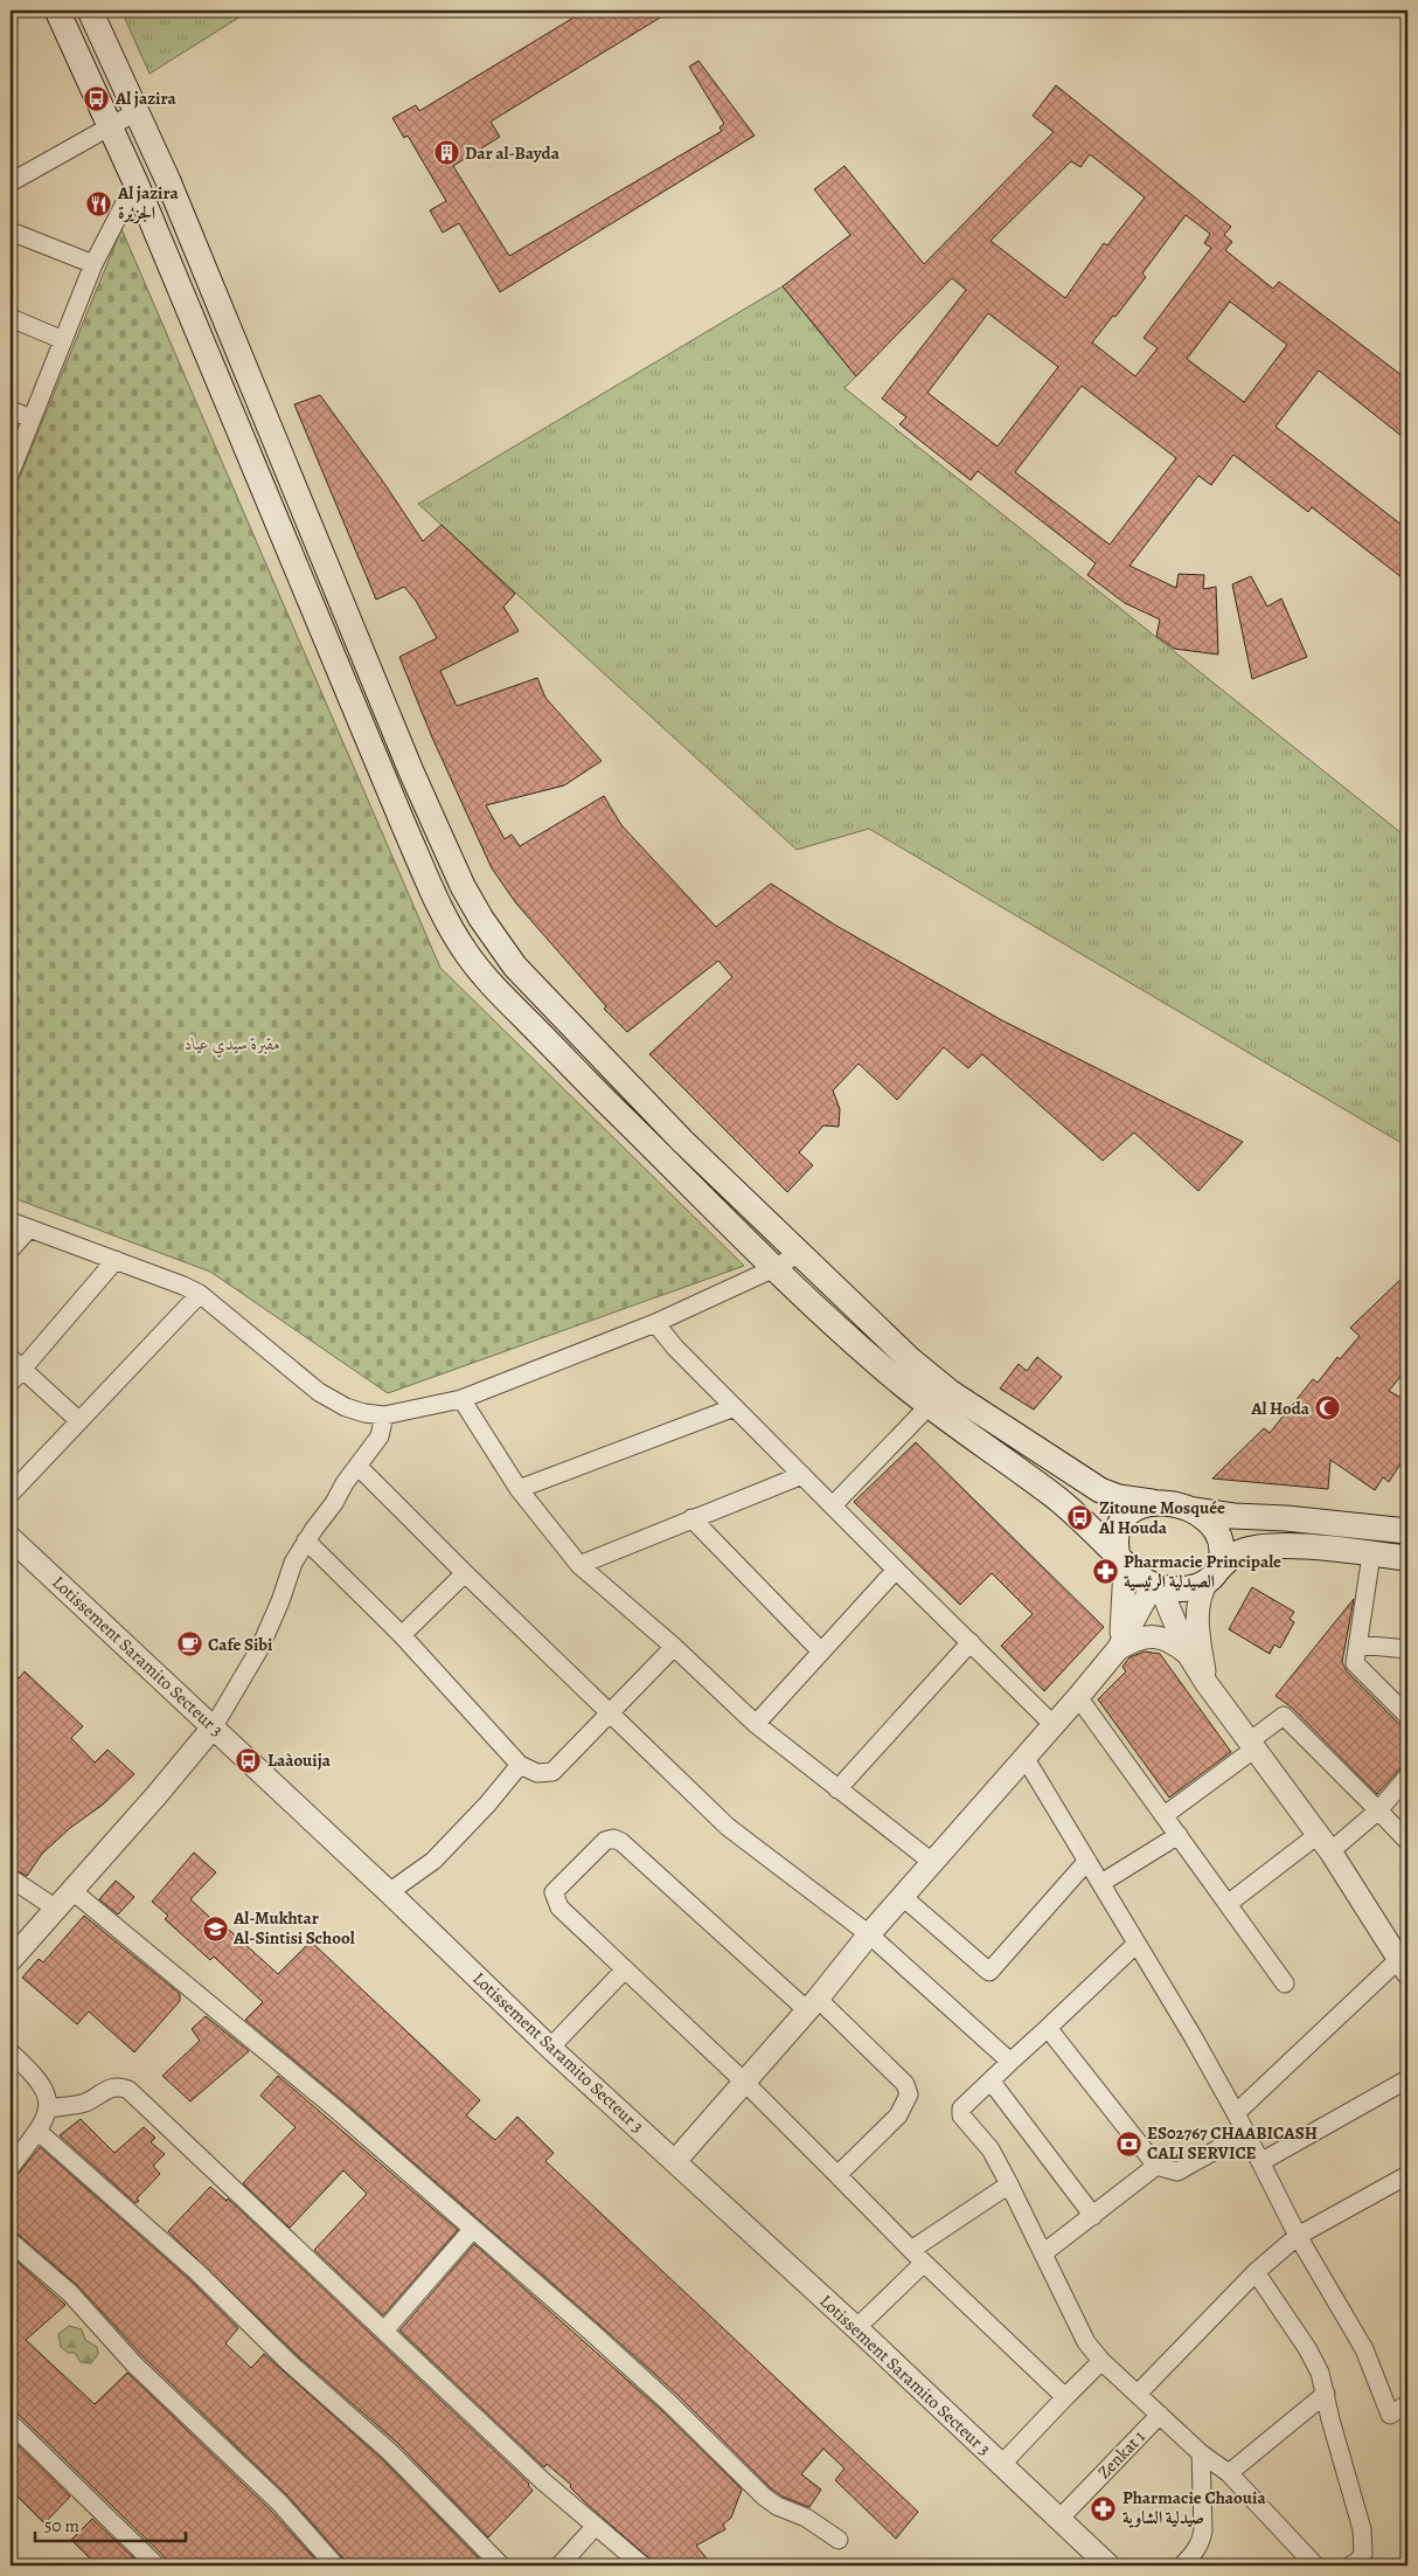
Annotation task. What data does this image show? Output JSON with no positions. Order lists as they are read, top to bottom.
{
  "streets": {
    "street": ["Lotissement Saramito Secteur 3", "Zenkat 1"]
  },
  "crossings": [
    ["Lotissement Saramito Secteur 3", "Zenkat 1"]
  ],
  "parks": ["مقبرة سيدي عياد"],
  "places": {
    "bus stop": ["Al jazira", "Zitoune Mosquée Al Houda", "Laàouija"],
    "building": ["Dar al-Bayda"],
    "restaurant": ["Al jazira الجزيرة"],
    "mosque": ["Al Hoda"],
    "pharmacy": ["Pharmacie Principale الصيدلية الرئيسية", "Pharmacie Chaouia صيدلية الشاوية"],
    "cafe": ["Cafe Sibi"],
    "school or university": ["Al-Mukhtar Al-Sintisi School"],
    "bank": ["ES02767 CHAABICASH CALI SERVICE"]
  },
  "scale_bar": "50 m"
}
